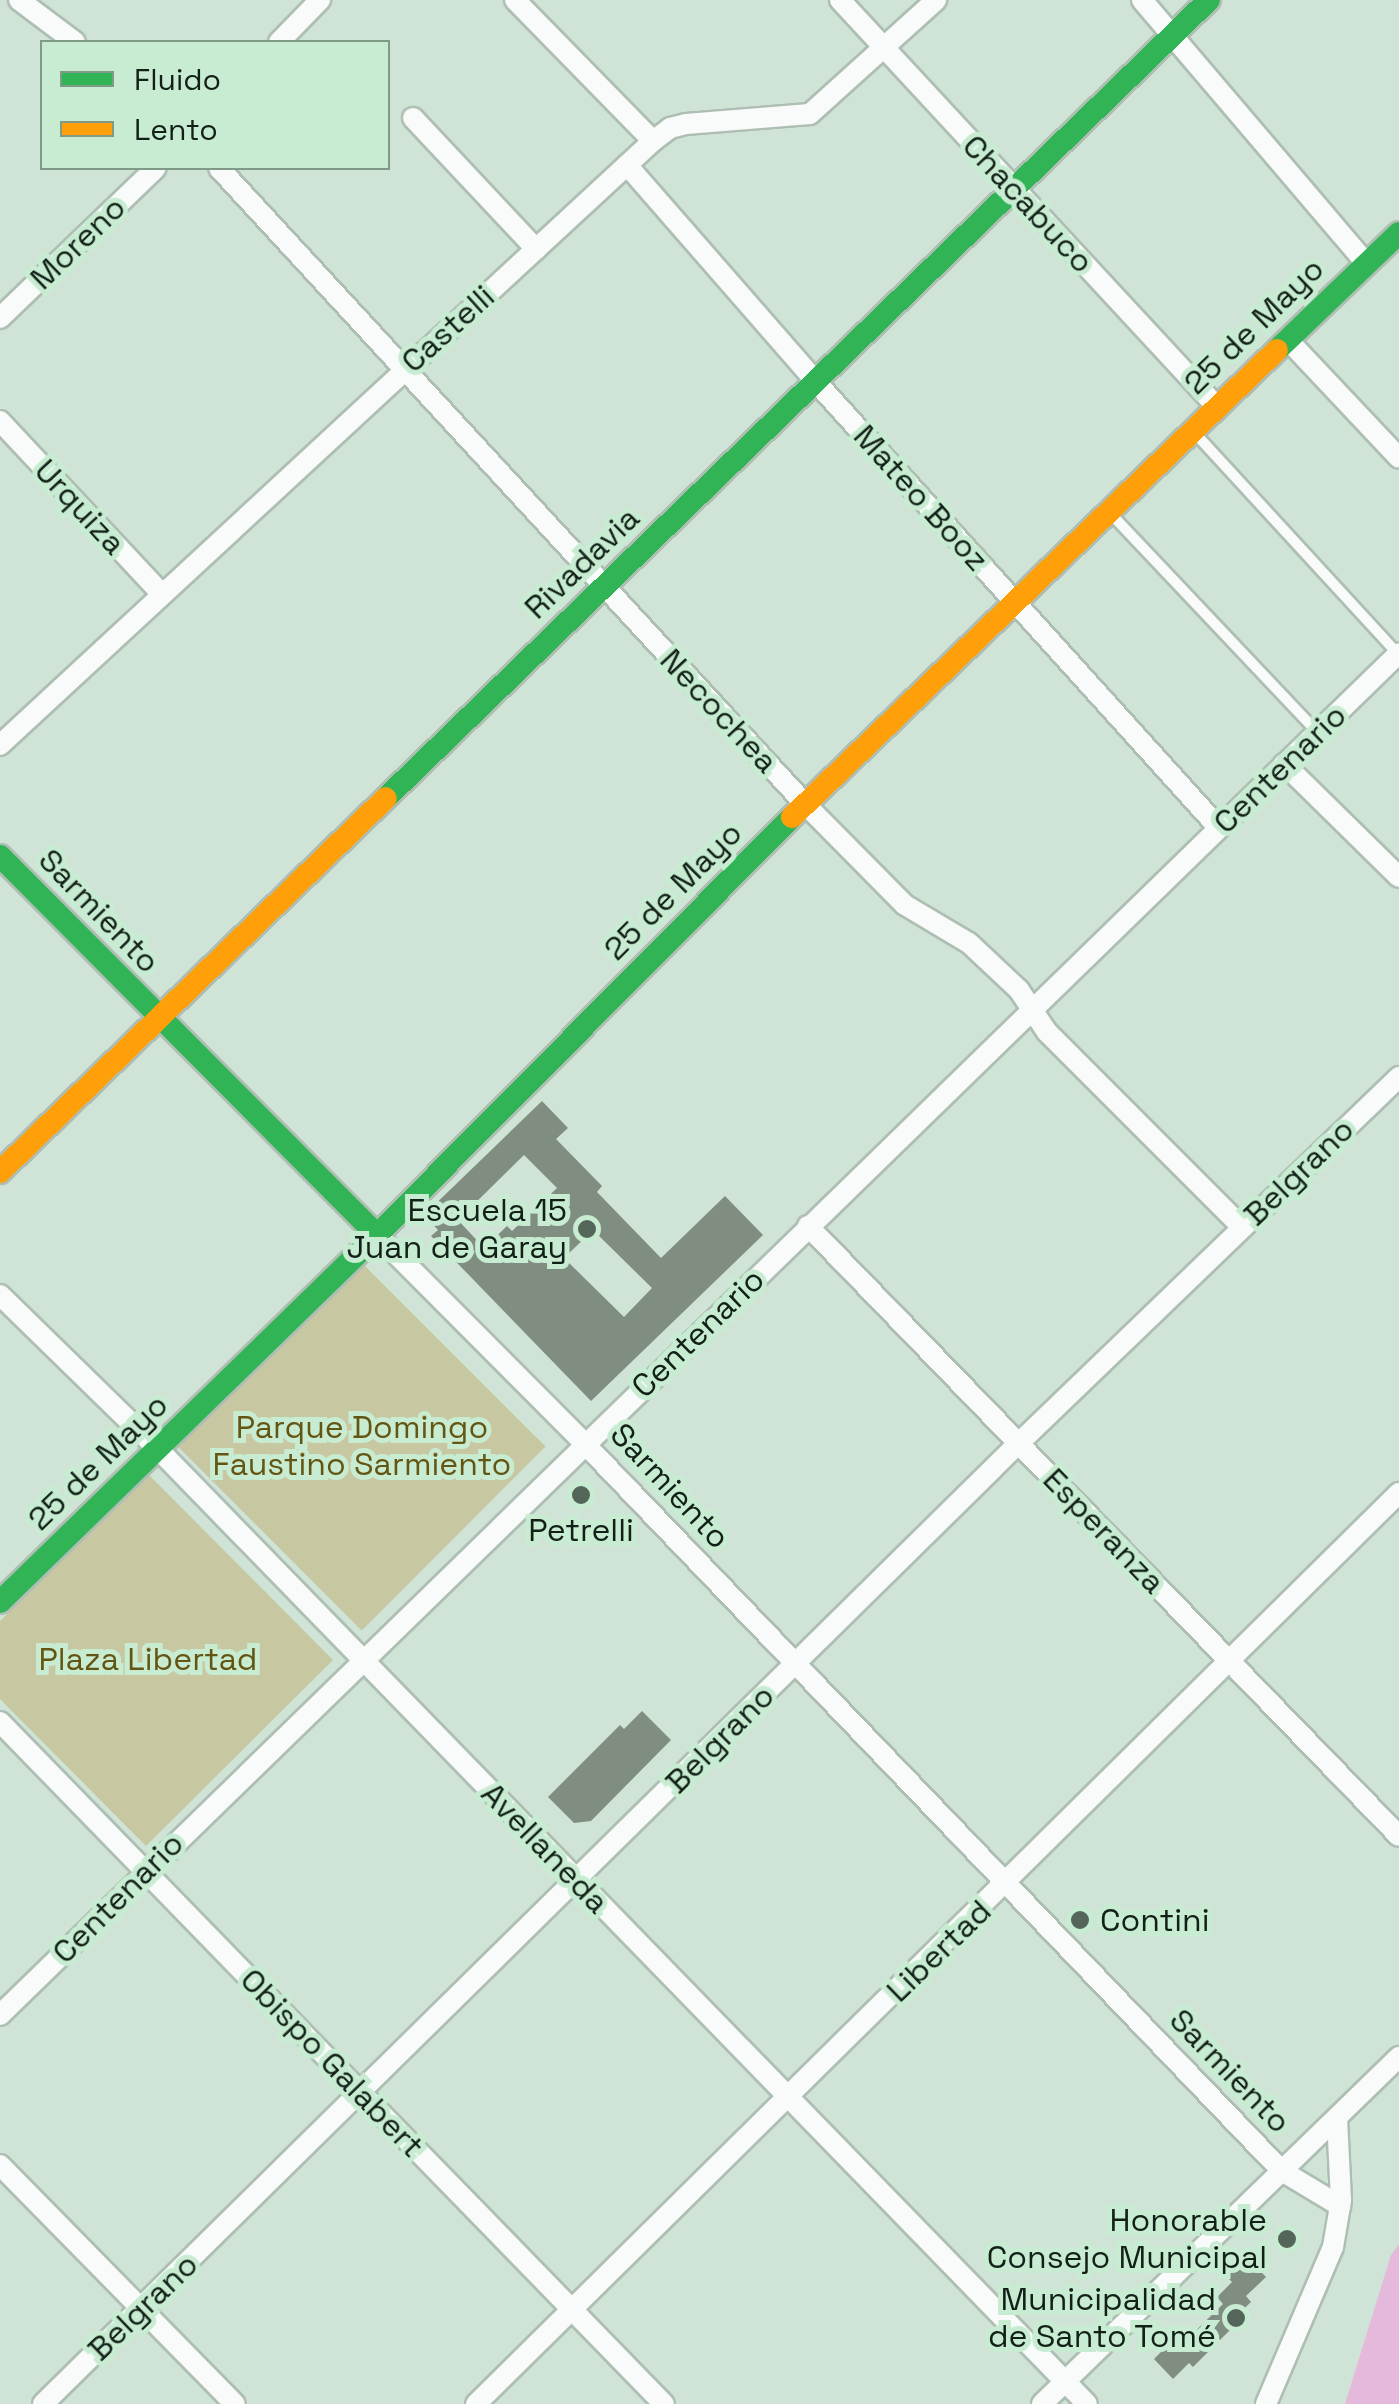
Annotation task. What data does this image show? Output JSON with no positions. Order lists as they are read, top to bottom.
{
  "streets": {
    "main road": ["25 de Mayo", "Rivadavia", "Sarmiento"],
    "street": [
      "Chacabuco",
      "Moreno",
      "Castelli",
      "Mateo Booz",
      "Urquiza",
      "Necochea",
      "Centenario",
      "Belgrano",
      "Esperanza",
      "Avellaneda",
      "Libertad",
      "Obispo Galabert"
    ]
  },
  "crossings": [
    ["Chacabuco", "25 de Mayo"],
    ["Chacabuco", "Castelli"],
    ["Chacabuco", "Rivadavia"],
    ["25 de Mayo", "Mateo Booz"],
    ["25 de Mayo", "Necochea"],
    ["25 de Mayo", "Sarmiento"],
    ["25 de Mayo", "Avellaneda"],
    ["Castelli", "Mateo Booz"],
    ["Castelli", "Urquiza"],
    ["Castelli", "Necochea"],
    ["Mateo Booz", "Rivadavia"],
    ["Mateo Booz", "Centenario"],
    ["Rivadavia", "Necochea"],
    ["Rivadavia", "Sarmiento"],
    ["Necochea", "Centenario"],
    ["Necochea", "Belgrano"],
    ["Centenario", "Sarmiento"],
    ["Centenario", "Esperanza"],
    ["Centenario", "Avellaneda"],
    ["Centenario", "Obispo Galabert"],
    ["Sarmiento", "Belgrano"],
    ["Sarmiento", "Libertad"],
    ["Belgrano", "Esperanza"],
    ["Belgrano", "Avellaneda"],
    ["Belgrano", "Obispo Galabert"],
    ["Esperanza", "Libertad"],
    ["Avellaneda", "Libertad"],
    ["Libertad", "Obispo Galabert"]
  ],
  "parks": ["Parque Domingo Faustino Sarmiento", "Plaza Libertad"],
  "places": [
    "Escuela 15 Juan de Garay",
    "Petrelli",
    "Contini",
    "Honorable Consejo Municipal",
    "Municipalidad de Santo Tomé"
  ],
  "legend": ["Fluido", "Lento"]
}
